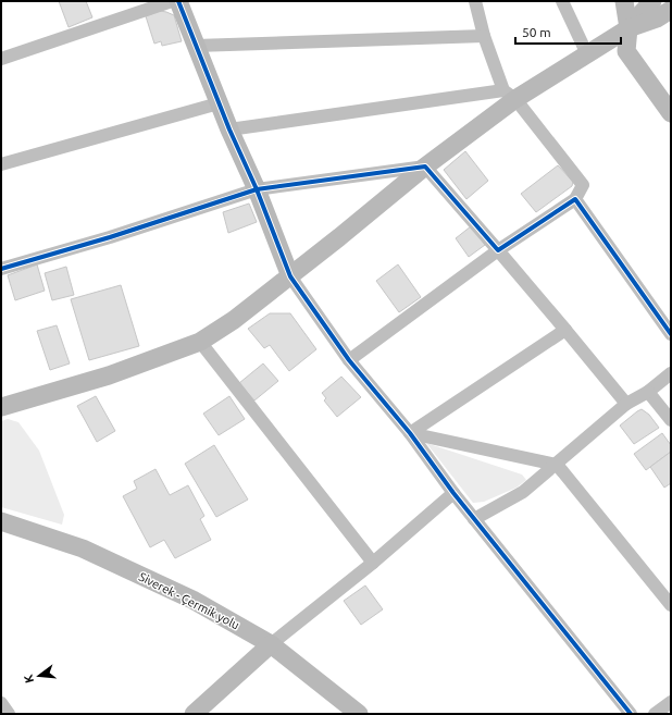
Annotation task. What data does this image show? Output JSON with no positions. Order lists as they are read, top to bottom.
{
  "streets": {
    "main road": ["Siverek - Çermik yolu"]
  },
  "scale_bar": "50 m",
  "north": "left"
}
